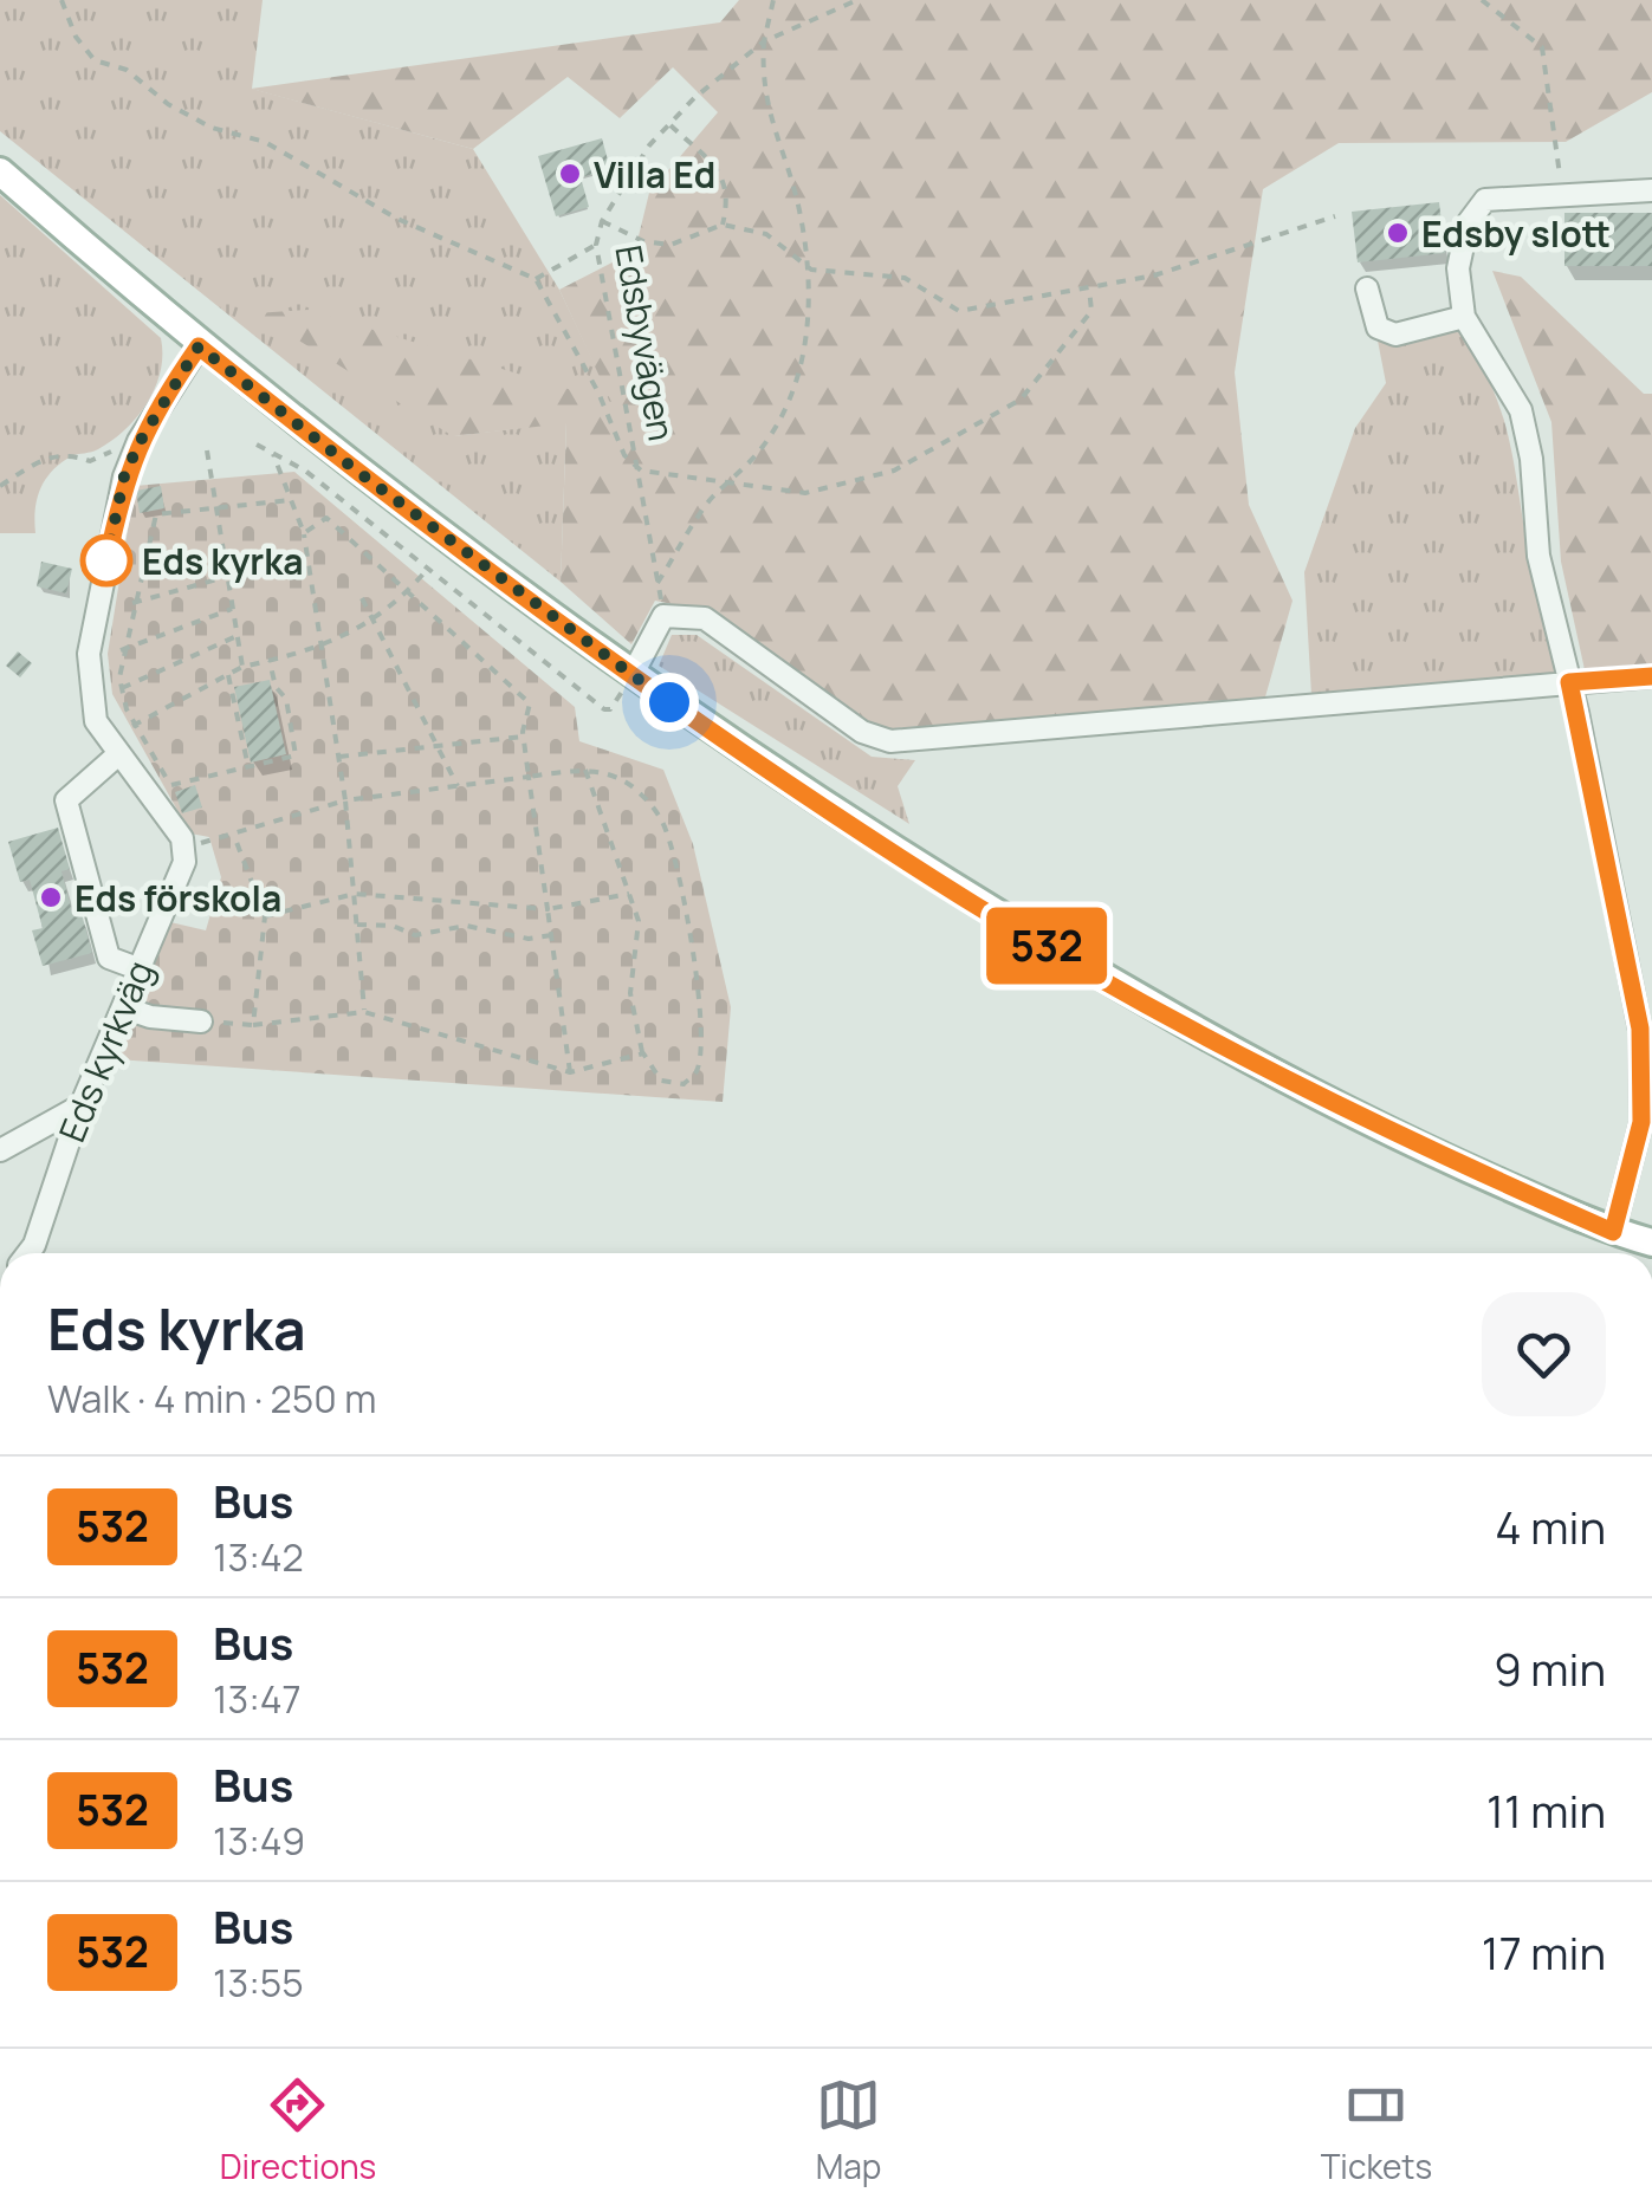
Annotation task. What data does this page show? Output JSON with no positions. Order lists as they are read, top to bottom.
{
  "streets": {
    "street": ["Eds kyrkväg"],
    "path": ["Edsbyvägen"]
  },
  "places": [
    "Villa Ed",
    "Edsby slott",
    "Eds kyrka",
    "Eds förskola"
  ],
  "lines": ["bus line 532"],
  "page": {
    "on_map": "532",
    "heading": ["Eds kyrka", "Walk · 4 min · 250 m"],
    "list": [
      {
        "mark": "532",
        "name": "Bus",
        "note": "13:42",
        "value": "4 min"
      },
      {
        "mark": "532",
        "name": "Bus",
        "note": "13:47",
        "value": "9 min"
      },
      {
        "mark": "532",
        "name": "Bus",
        "note": "13:49",
        "value": "11 min"
      },
      {
        "mark": "532",
        "name": "Bus",
        "note": "13:55",
        "value": "17 min"
      }
    ],
    "tabs": ["Directions", "Map", "Tickets"]
  }
}
